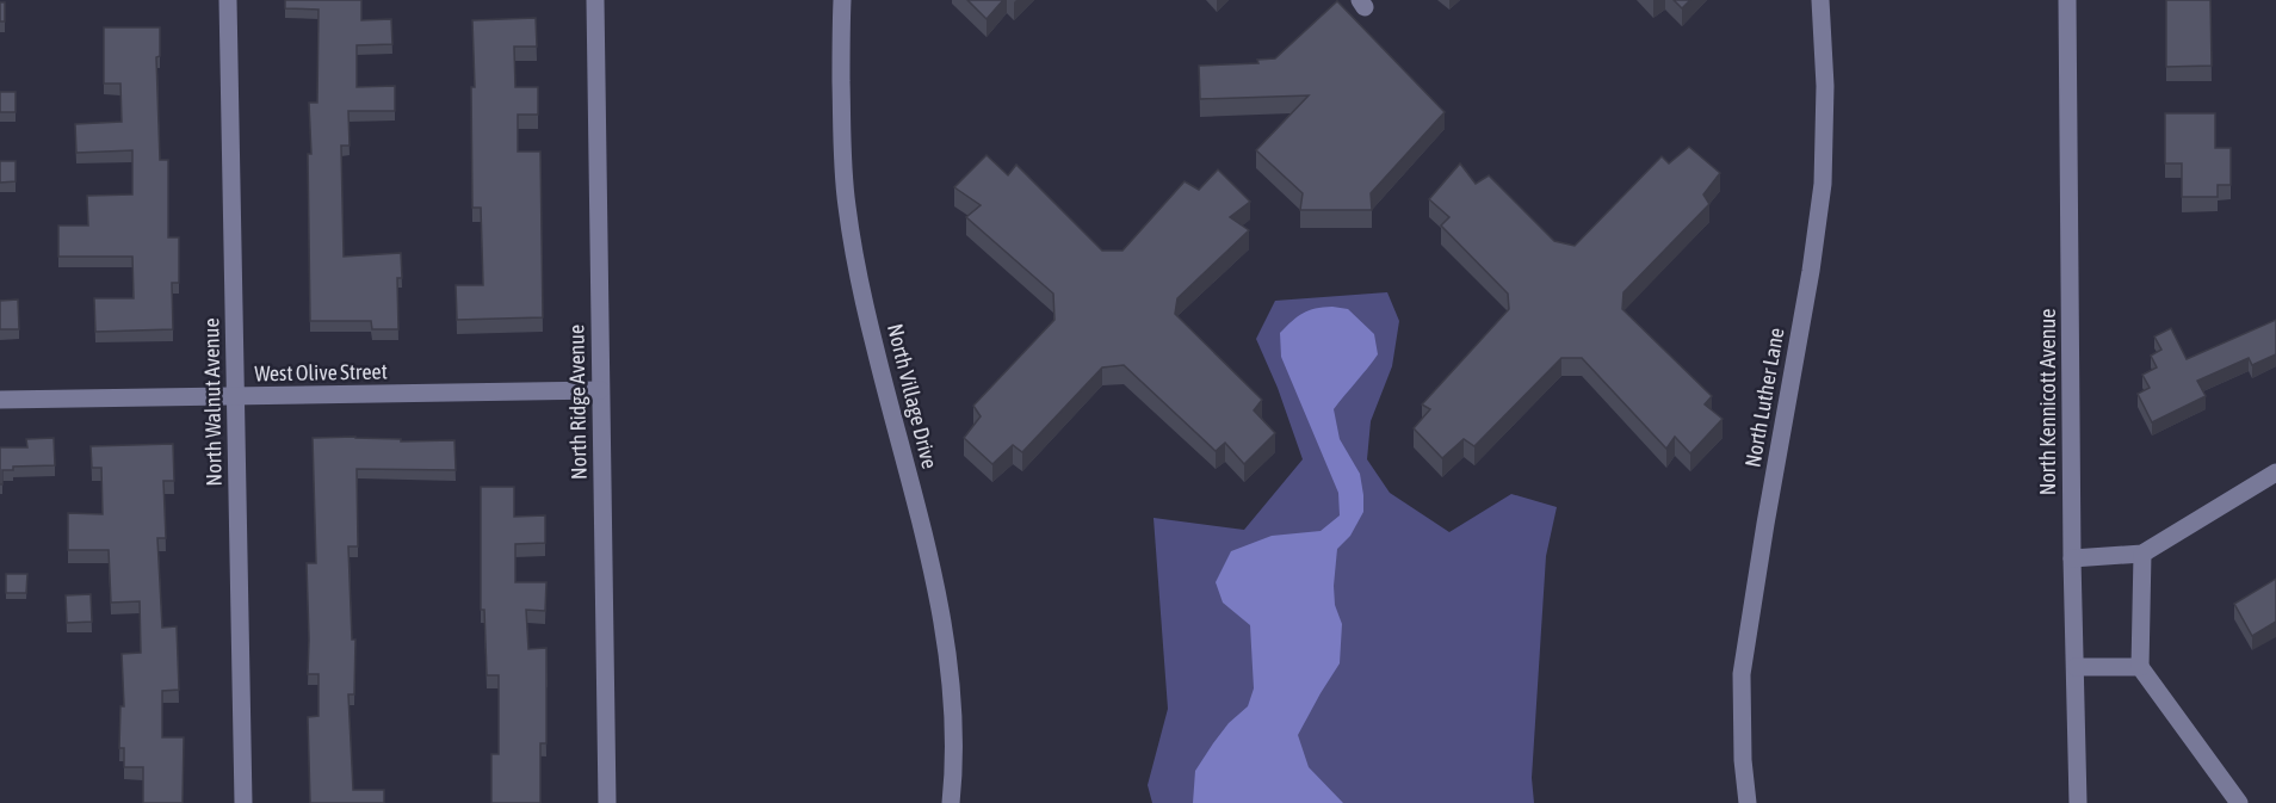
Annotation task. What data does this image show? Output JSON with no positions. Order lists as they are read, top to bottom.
{
  "streets": {
    "street": [
      "West Olive Street",
      "North Village Drive",
      "North Luther Lane",
      "North Walnut Avenue",
      "North Ridge Avenue",
      "North Kennicott Avenue"
    ]
  },
  "crossings": [
    ["West Olive Street", "North Walnut Avenue"],
    ["West Olive Street", "North Ridge Avenue"]
  ]
}
